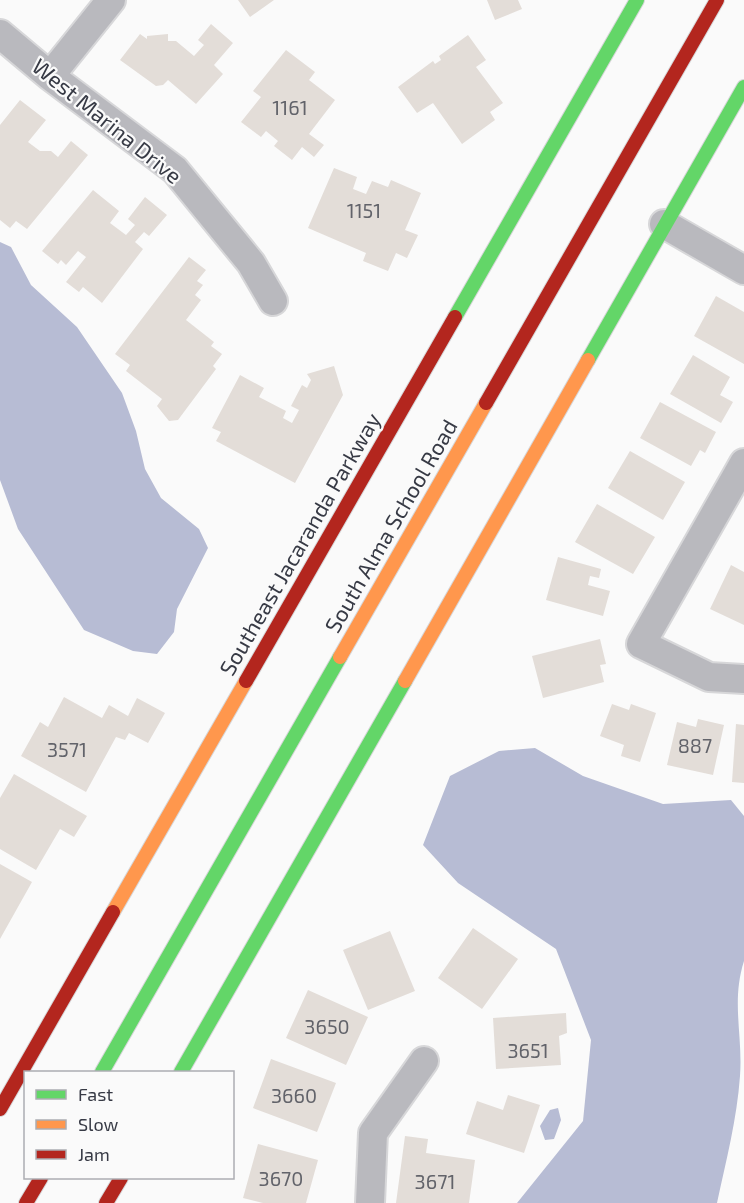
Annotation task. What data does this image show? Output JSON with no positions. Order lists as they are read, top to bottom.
{
  "streets": {
    "main road": ["South Alma School Road", "Southeast Jacaranda Parkway"],
    "street": ["West Marina Drive"]
  },
  "house_numbers": [
    "1161",
    "1151",
    "887",
    "3571",
    "3650",
    "3651",
    "3660",
    "3670",
    "3671"
  ],
  "legend": ["Fast", "Slow", "Jam"]
}
